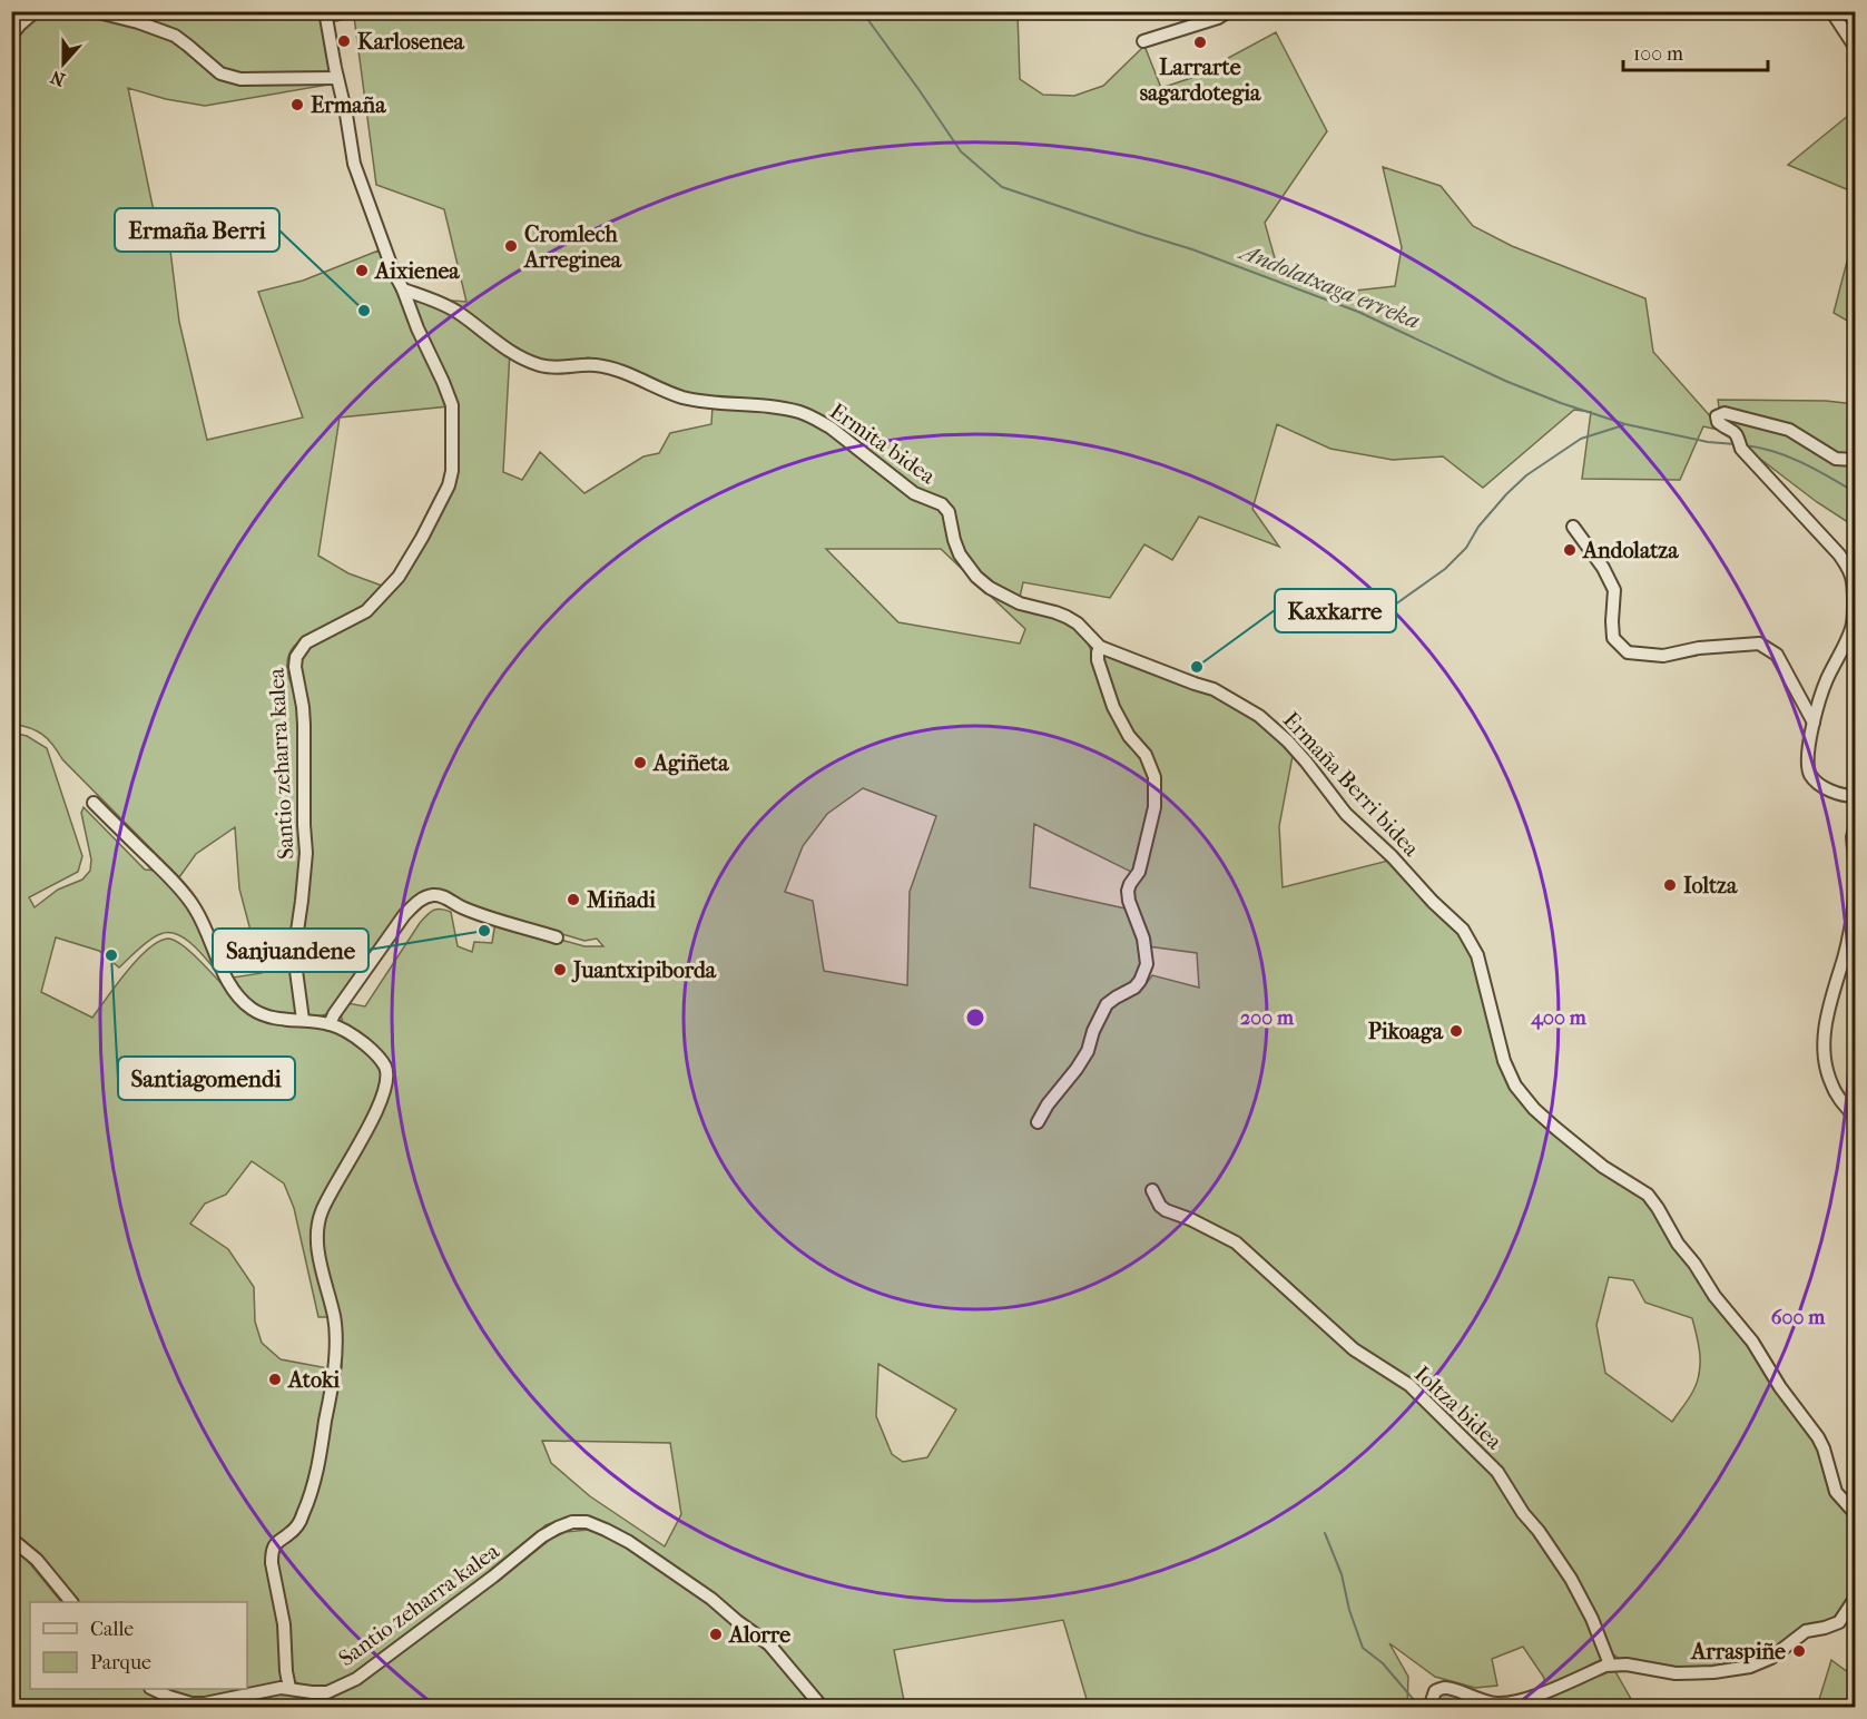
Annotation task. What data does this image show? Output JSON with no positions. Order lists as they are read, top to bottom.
{
  "streets": {
    "street": [
      "Ermita bidea",
      "Santio zeharra kalea",
      "Ermaña Berri bidea",
      "Ioltza bidea"
    ]
  },
  "crossings": [
    ["Ermita bidea", "Santio zeharra kalea"],
    ["Ermita bidea", "Ermaña Berri bidea"]
  ],
  "water": ["Andolatxaga erreka"],
  "places": [
    "Karlosenea",
    "Larrarte sagardotegia",
    "Ermaña",
    "Cromlech Arreginea",
    "Aixienea",
    "Ermaña Berri",
    "Andolatza",
    "Kaxkarre",
    "Agiñeta",
    "Ioltza",
    "Miñadi",
    "Sanjuandene",
    "Santiagomendi",
    "Juantxipiborda",
    "Pikoaga",
    "Atoki",
    "Alorre",
    "Arraspiñe"
  ],
  "legend": ["Calle", "Parque"],
  "scale_bar": "100 m",
  "north": "bottom",
  "rings": ["200 m", "400 m", "600 m"]
}
